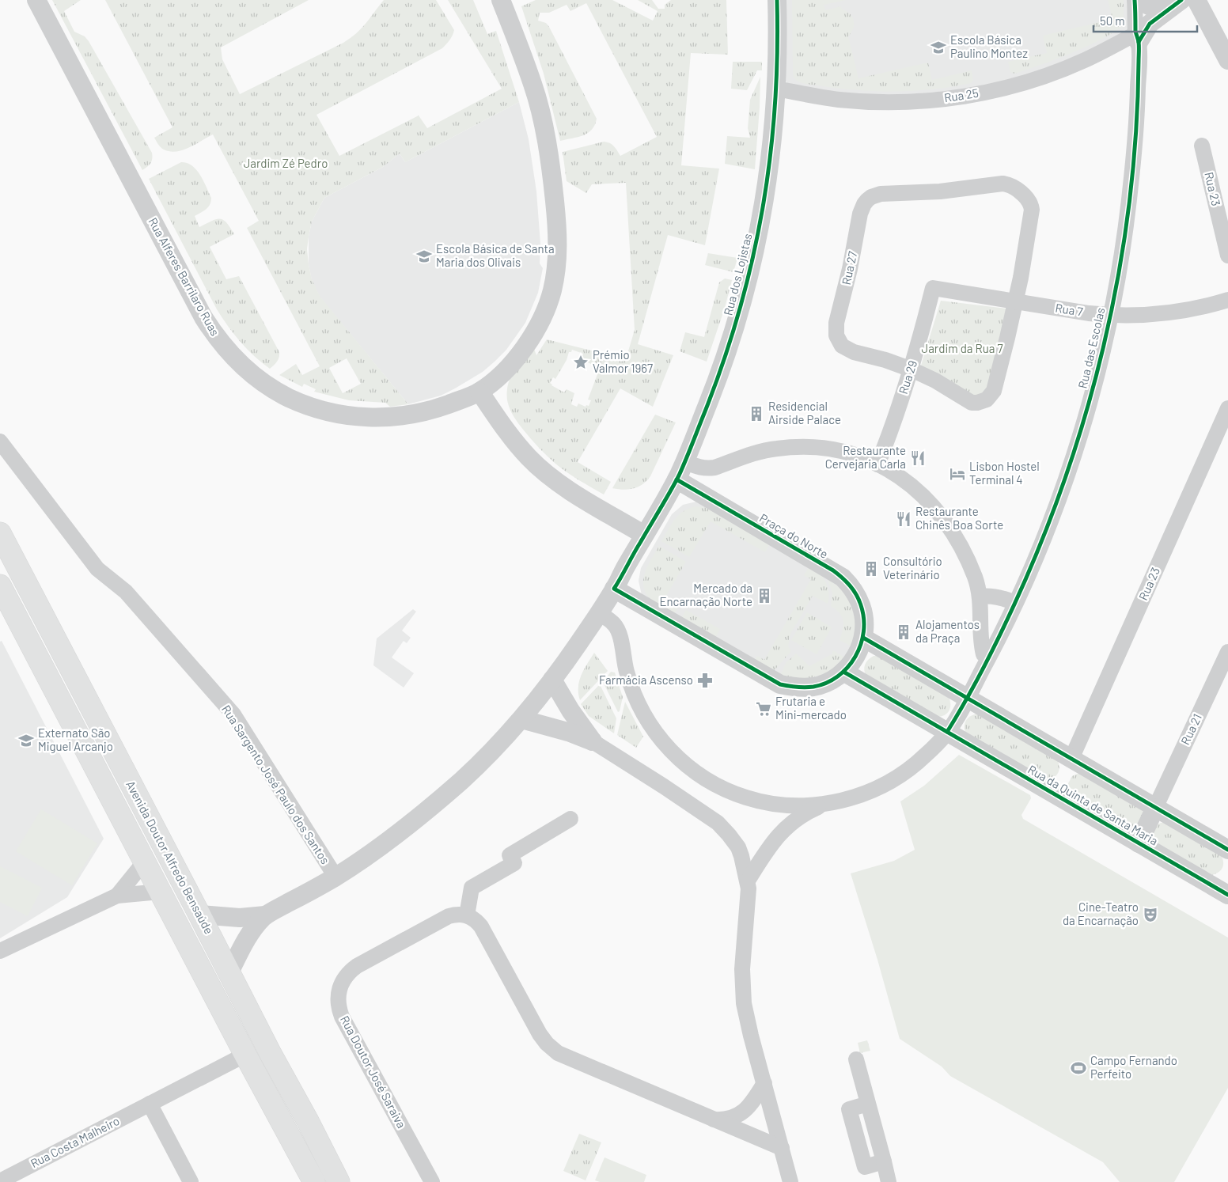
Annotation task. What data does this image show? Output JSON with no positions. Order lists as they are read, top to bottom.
{
  "streets": {
    "highway": ["Avenida Doutor Alfredo Bensaúde"],
    "street": [
      "Rua 25",
      "Rua 23",
      "Rua 27",
      "Rua dos Lojistas",
      "Rua Alferes Barrilaro Ruas",
      "Rua 7",
      "Rua das Escolas",
      "Rua 29",
      "Praça do Norte",
      "Rua 21",
      "Rua Sargento José Paulo dos Santos",
      "Rua da Quinta de Santa Maria",
      "Rua Doutor José Saraiva",
      "Rua Costa Malheiro"
    ]
  },
  "crossings": [
    ["Rua 25", "Rua dos Lojistas"],
    ["Rua 25", "Rua das Escolas"],
    ["Rua 27", "Rua 7"],
    ["Rua 27", "Rua 29"],
    ["Rua dos Lojistas", "Praça do Norte"],
    ["Rua dos Lojistas", "Rua Sargento José Paulo dos Santos"],
    ["Rua 7", "Rua das Escolas"],
    ["Rua 7", "Rua 29"],
    ["Rua das Escolas", "Rua da Quinta de Santa Maria"],
    ["Avenida Doutor Alfredo Bensaúde", "Rua Costa Malheiro"]
  ],
  "parks": ["Jardim Zé Pedro", "Jardim da Rua 7"],
  "places": {
    "school or university": ["Escola Básica Paulino Montez", "Escola Básica de Santa Maria dos Olivais", "Externato São Miguel Arcanjo"],
    "place": ["Prémio Valmor 1967"],
    "building": [
      "Residencial Airside Palace",
      "Consultório Veterinário",
      "Mercado da Encarnação Norte",
      "Alojamentos da Praça"
    ],
    "restaurant": ["Restaurante Cervejaria Carla", "Restaurante Chinês Boa Sorte"],
    "hotel": ["Lisbon Hostel Terminal 4"],
    "pharmacy": ["Farmácia Ascenso"],
    "supermarket": ["Frutaria e Mini-mercado"],
    "theatre": ["Cine-Teatro da Encarnação"],
    "sports": ["Campo Fernando Perfeito"]
  },
  "scale_bar": "50 m"
}
